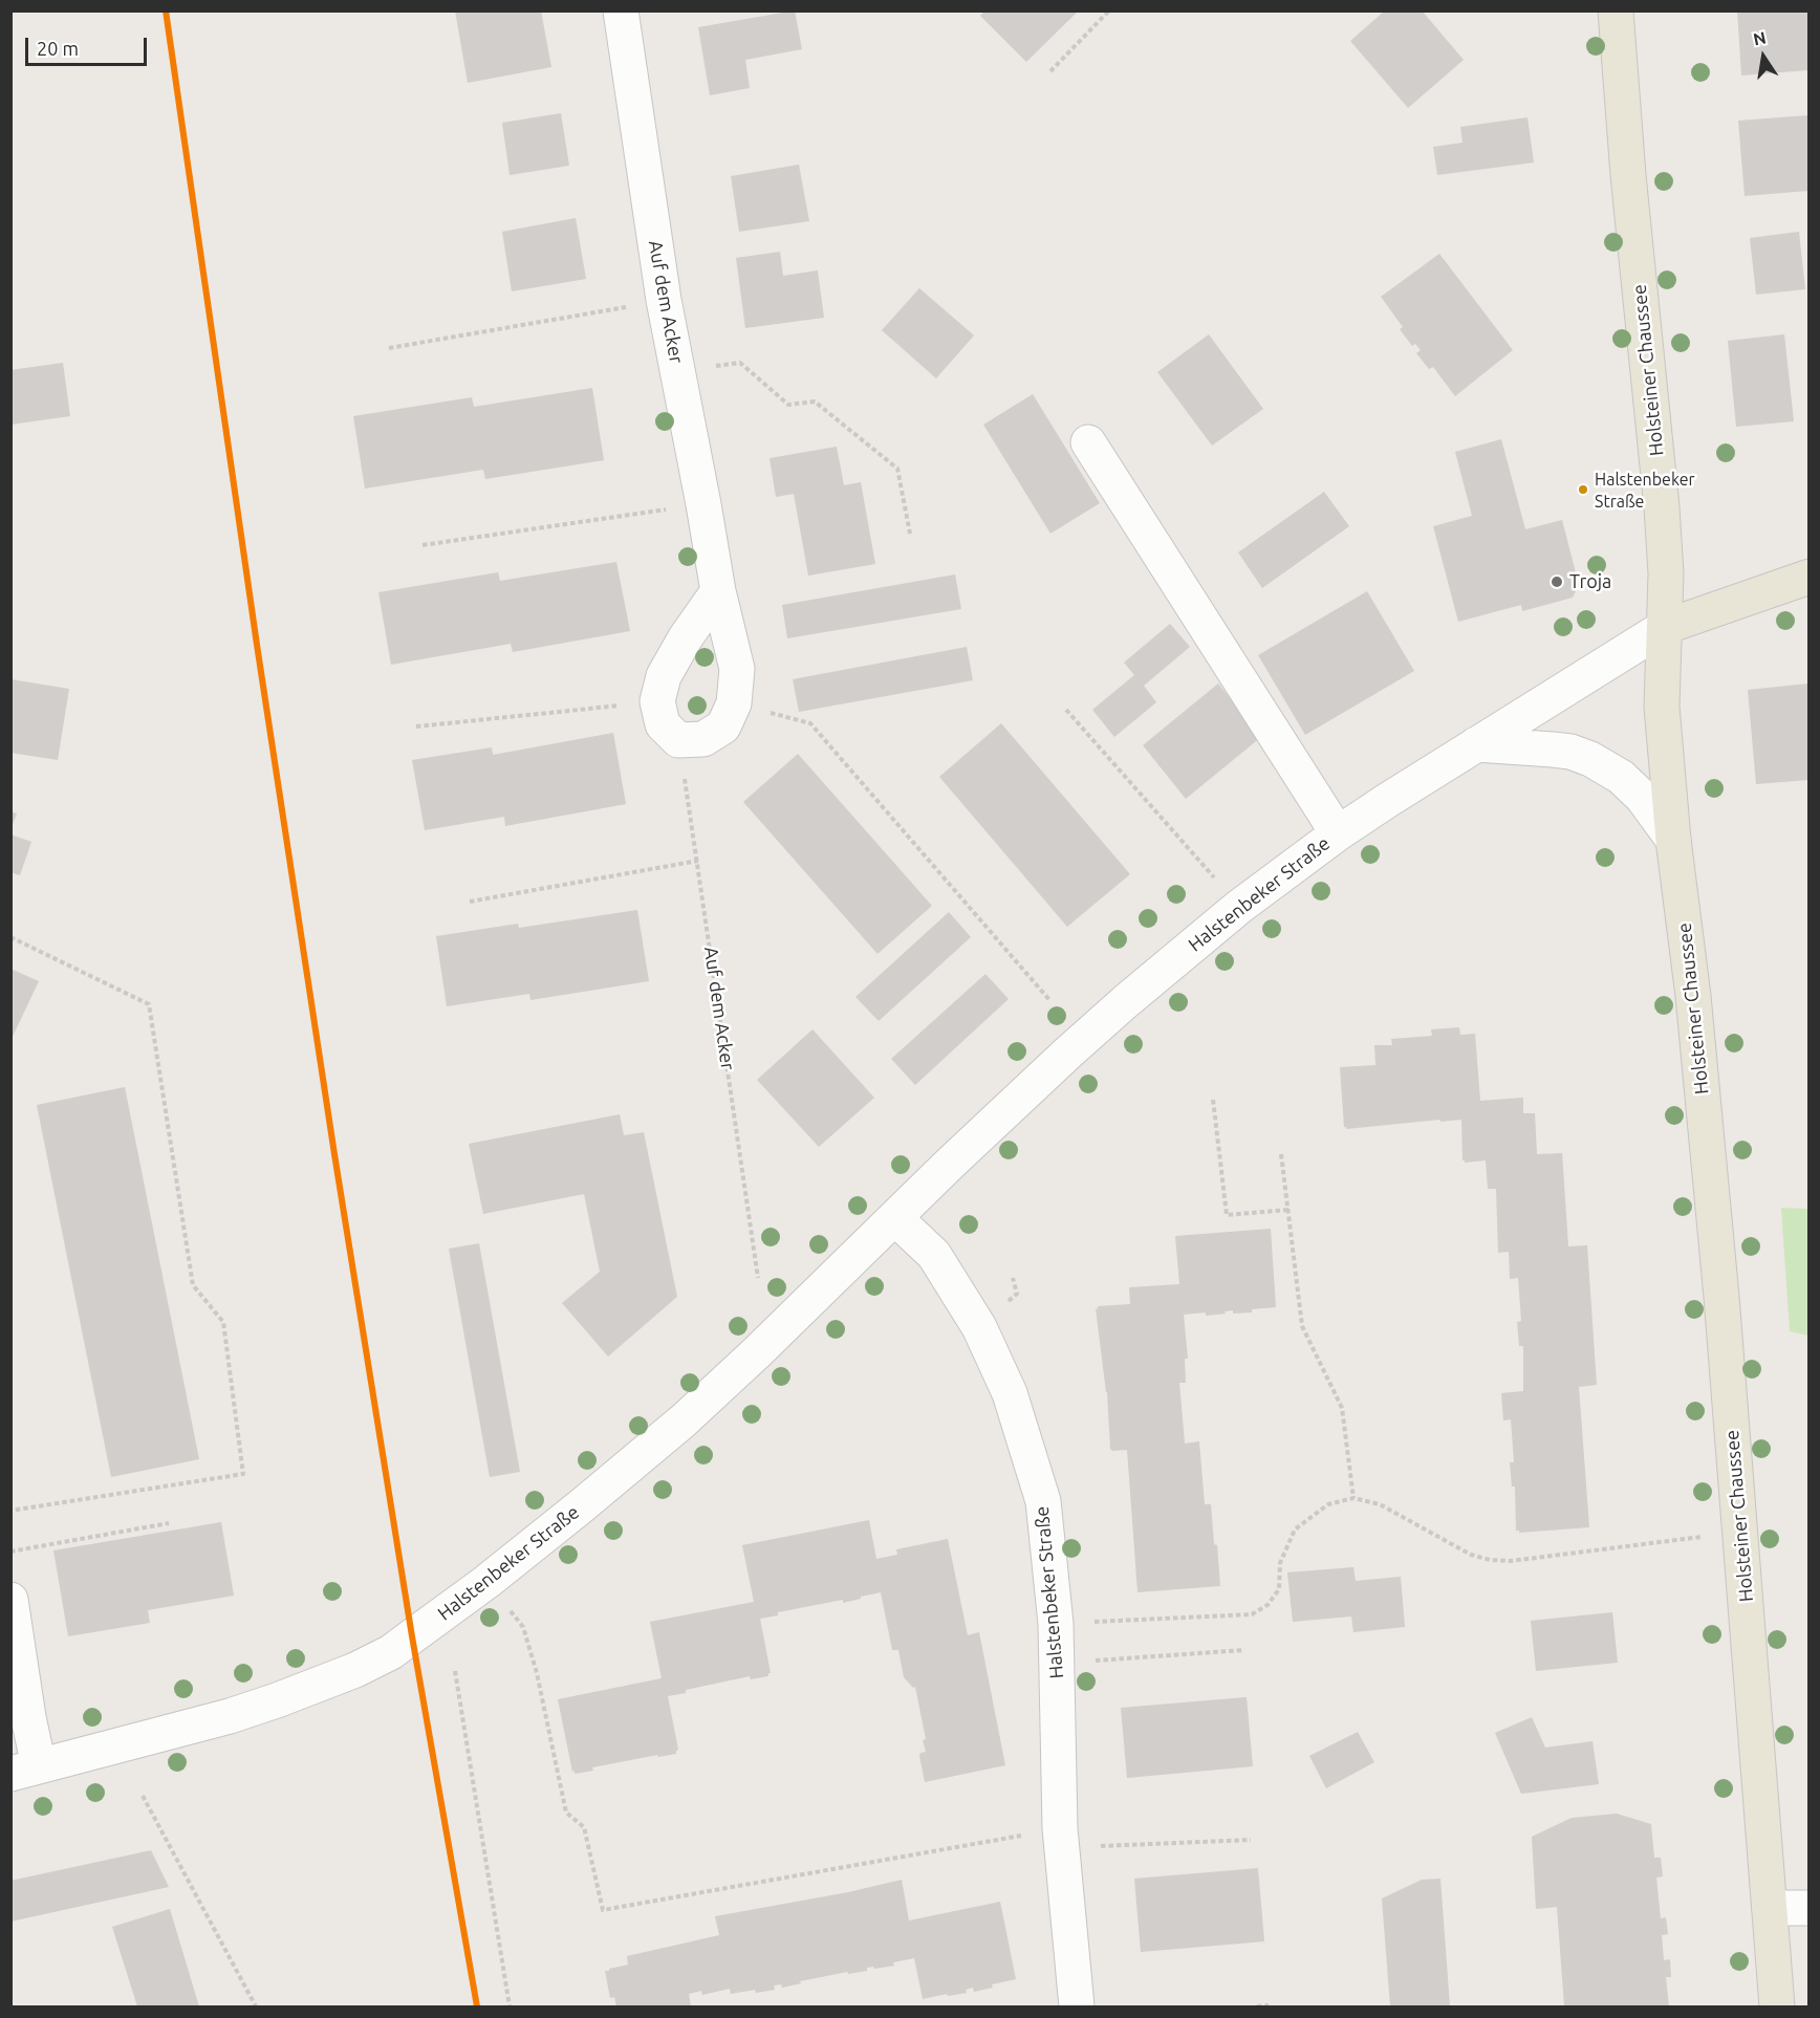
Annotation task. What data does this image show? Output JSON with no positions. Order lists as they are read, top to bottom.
{
  "streets": {
    "main road": ["Holsteiner Chaussee"],
    "street": ["Auf dem Acker", "Halstenbeker Straße"]
  },
  "crossings": [
    ["Holsteiner Chaussee", "Halstenbeker Straße"]
  ],
  "places": ["Halstenbeker Straße", "Troja"],
  "scale_bar": "20 m",
  "north": "top"
}
